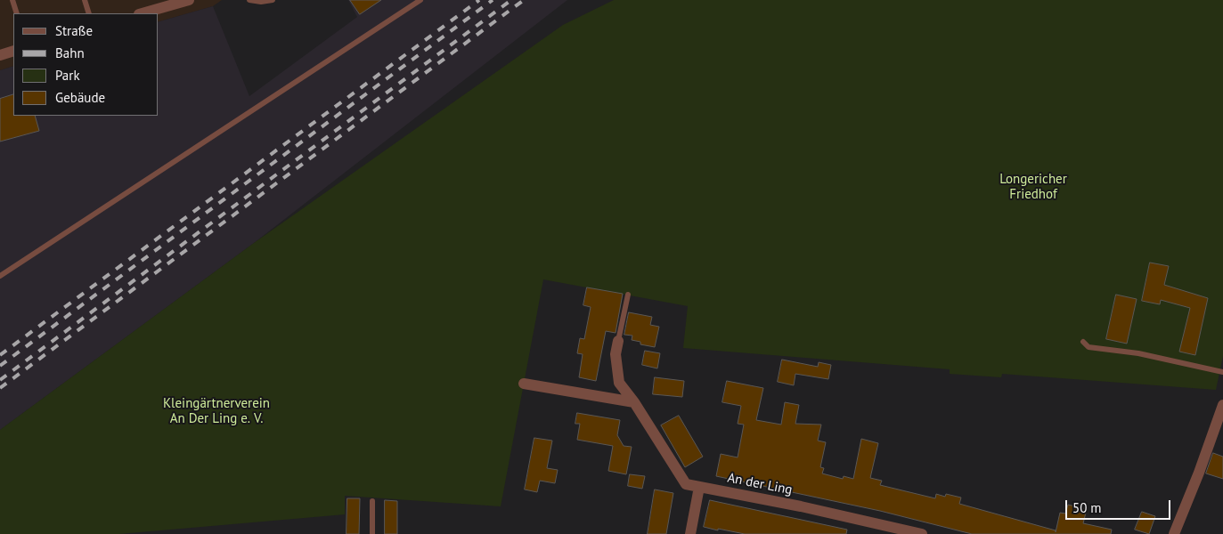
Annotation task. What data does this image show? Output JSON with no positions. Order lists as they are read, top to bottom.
{
  "streets": {
    "street": ["An der Ling"]
  },
  "parks": ["Longericher Friedhof", "Kleingärtnerverein An Der Ling e. V."],
  "legend": [
    "Straße",
    "Bahn",
    "Park",
    "Gebäude"
  ],
  "scale_bar": "50 m"
}
